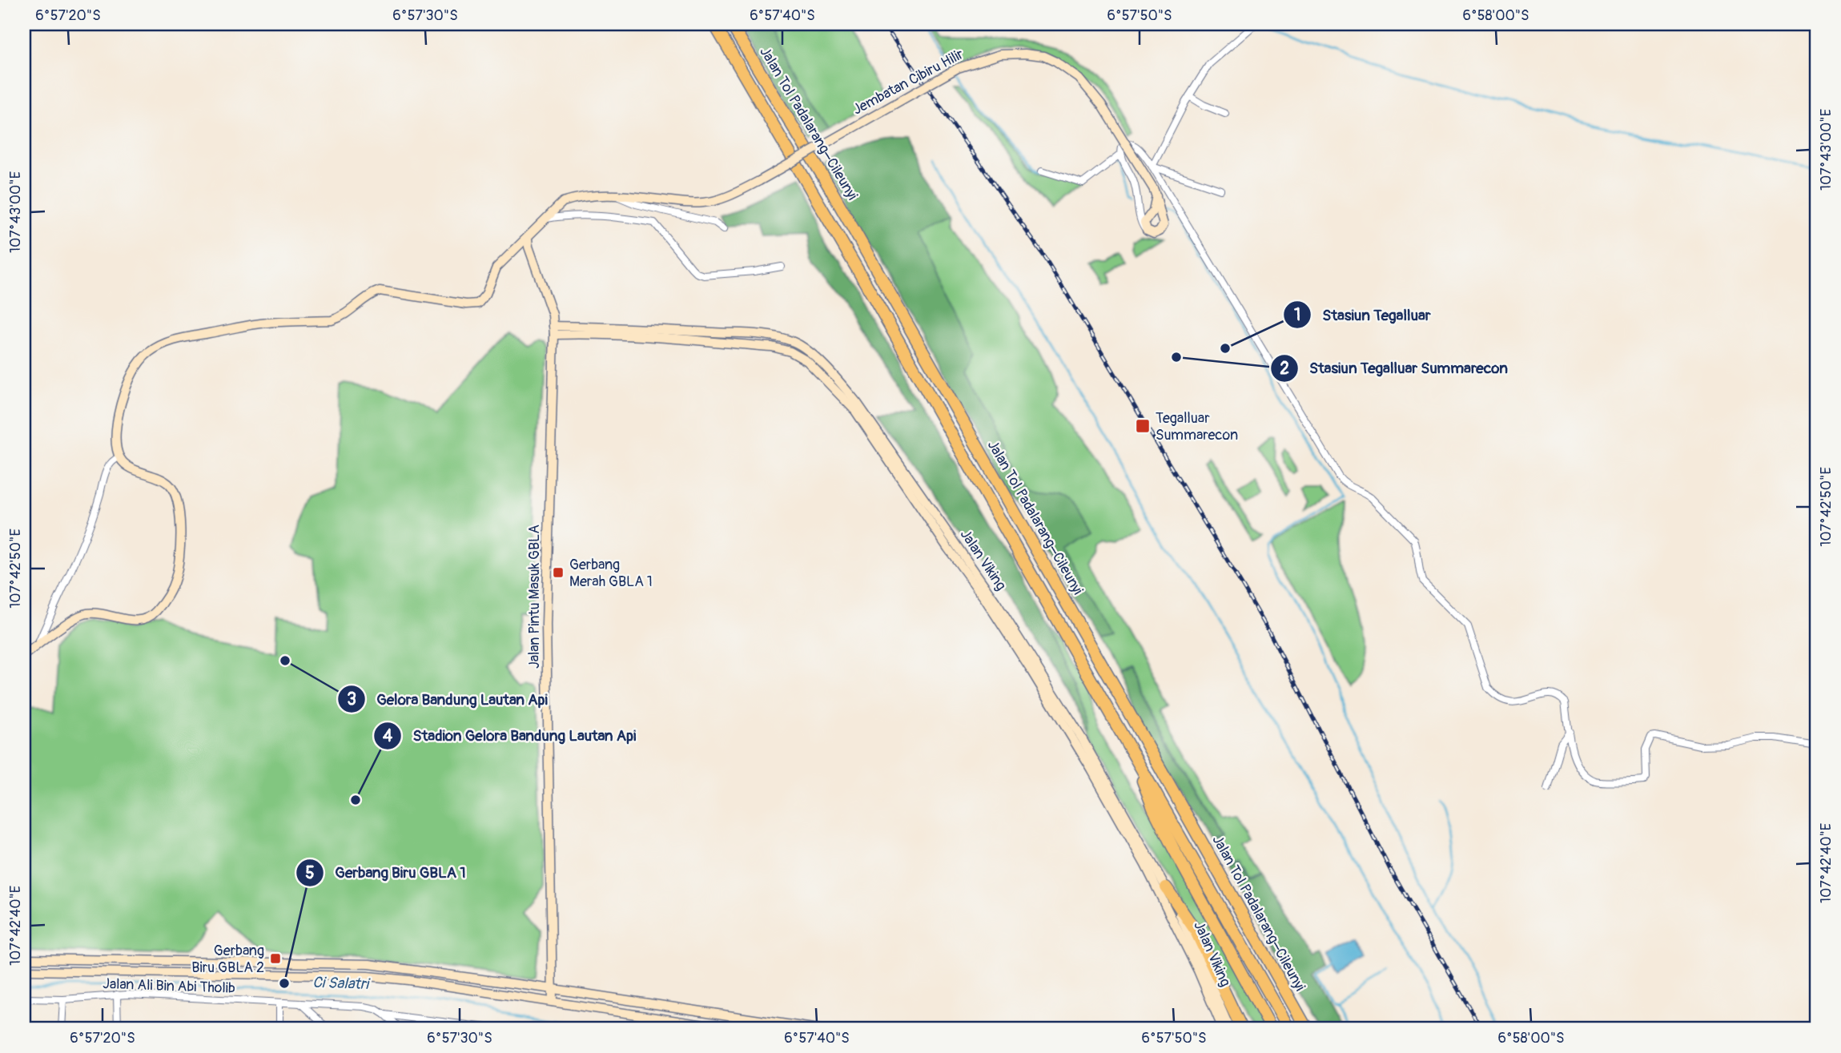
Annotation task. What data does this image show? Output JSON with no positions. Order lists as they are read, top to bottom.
{
  "streets": {
    "highway": ["Jalan Tol Padalarang–Cileunyi"],
    "street": [
      "Jembatan Cibiru Hilir",
      "Jalan Viking",
      "Jalan Pintu Masuk GBLA",
      "Jalan Ali Bin Abi Tholib"
    ]
  },
  "crossings": [
    ["Jembatan Cibiru Hilir", "Jalan Pintu Masuk GBLA"],
    ["Jalan Viking", "Jalan Pintu Masuk GBLA"]
  ],
  "water": ["Ci Salatri"],
  "places": {
    "other": [
      "Stasiun Tegalluar",
      "Stasiun Tegalluar Summarecon",
      "Gelora Bandung Lautan Api",
      "Stadion Gelora Bandung Lautan Api",
      "Gerbang Biru GBLA 1"
    ],
    "transit": ["Tegalluar Summarecon", "Gerbang Merah GBLA 1", "Gerbang Biru GBLA 2"]
  },
  "coordinates": [
    "6°57'20\"S",
    "6°57'30\"S",
    "6°57'40\"S",
    "6°57'50\"S",
    "6°58'00\"S",
    "107°43'00\"E",
    "107°42'50\"E",
    "107°42'40\"E"
  ]
}
